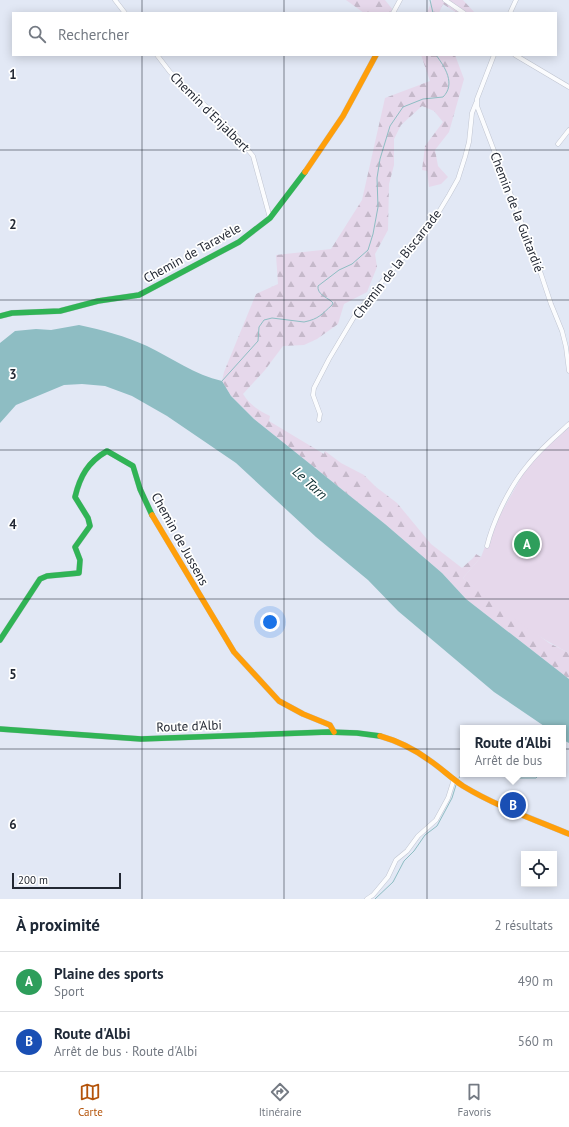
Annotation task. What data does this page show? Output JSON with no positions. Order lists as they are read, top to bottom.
{
  "streets": {
    "street": [
      "Chemin d'Enjalbert",
      "Chemin de la Guitardié",
      "Chemin de Taravèle",
      "Chemin de la Biscarrade",
      "Chemin de Jussens",
      "Route d'Albi"
    ]
  },
  "crossings": [
    ["Chemin d'Enjalbert", "Chemin de Taravèle"],
    ["Chemin de la Guitardié", "Chemin de la Biscarrade"],
    ["Chemin de Jussens", "Route d'Albi"]
  ],
  "water": ["Le Tarn"],
  "scale_bar": "200 m",
  "page": {
    "search": "Rechercher",
    "pins": ["A", "B"],
    "popup": ["Route d'Albi", "Arrêt de bus"],
    "scale": "200 m",
    "heading": ["À proximité", "2 résultats"],
    "list": [
      {
        "mark": "A",
        "name": "Plaine des sports",
        "note": "Sport",
        "value": "490 m"
      },
      {
        "mark": "B",
        "name": "Route d'Albi",
        "note": "Arrêt de bus · Route d'Albi",
        "value": "560 m"
      }
    ],
    "nav": ["Carte", "Itinéraire", "Favoris"]
  },
  "grid": {
    "rows": [
      "1",
      "2",
      "3",
      "4",
      "5",
      "6"
    ]
  }
}
